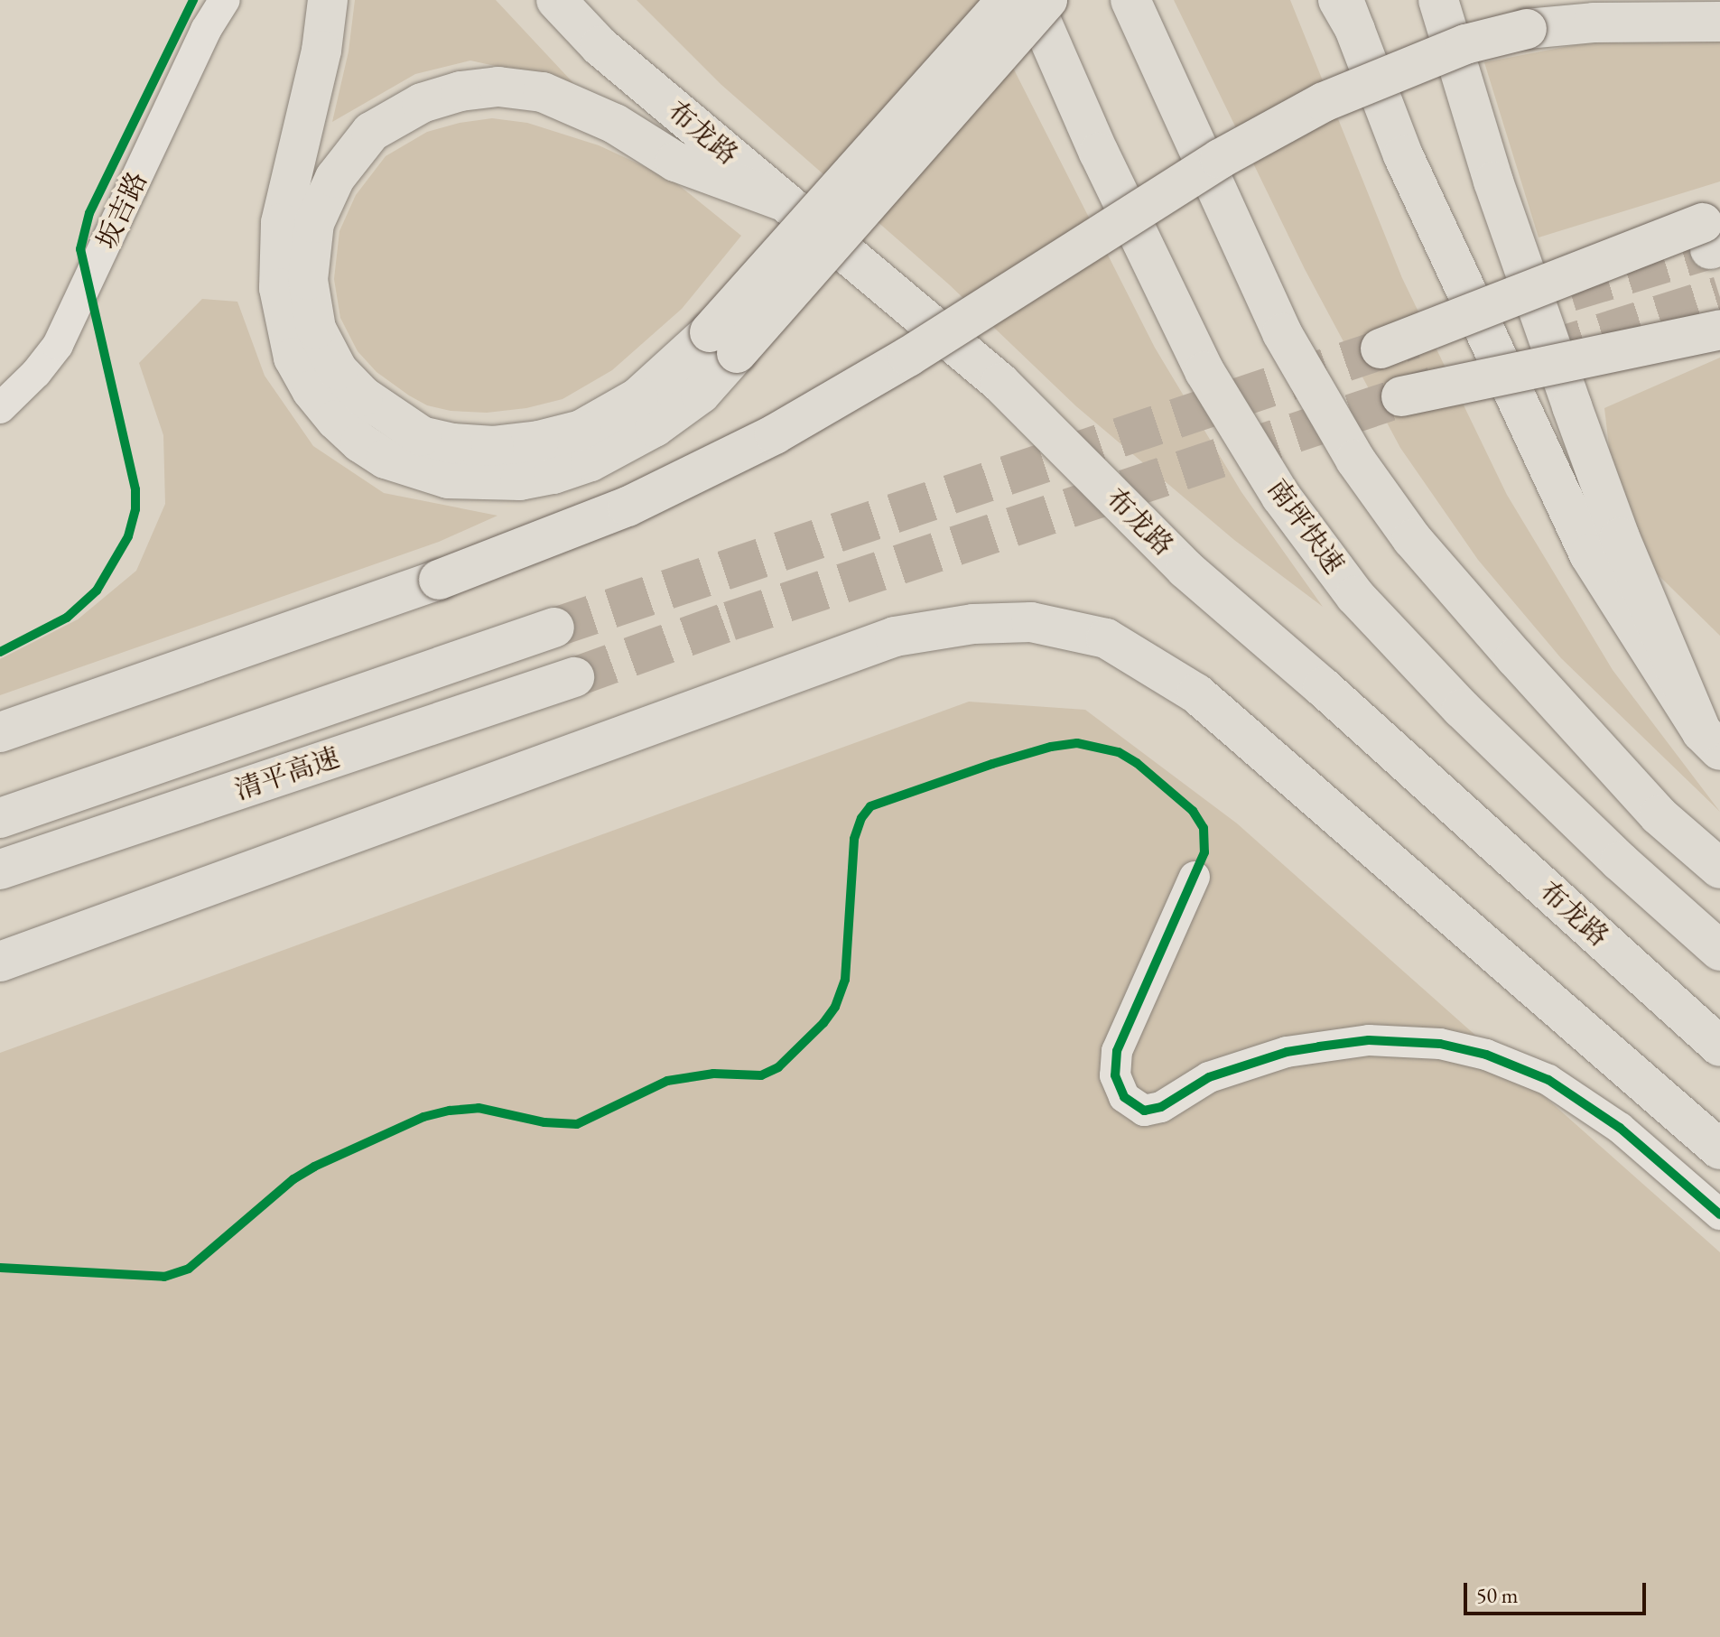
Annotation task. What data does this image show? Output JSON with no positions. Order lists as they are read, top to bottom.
{
  "streets": {
    "main road": ["布龙路", "南坪快速", "清平高速"],
    "street": ["坂吉路"]
  },
  "scale_bar": "50 m"
}
